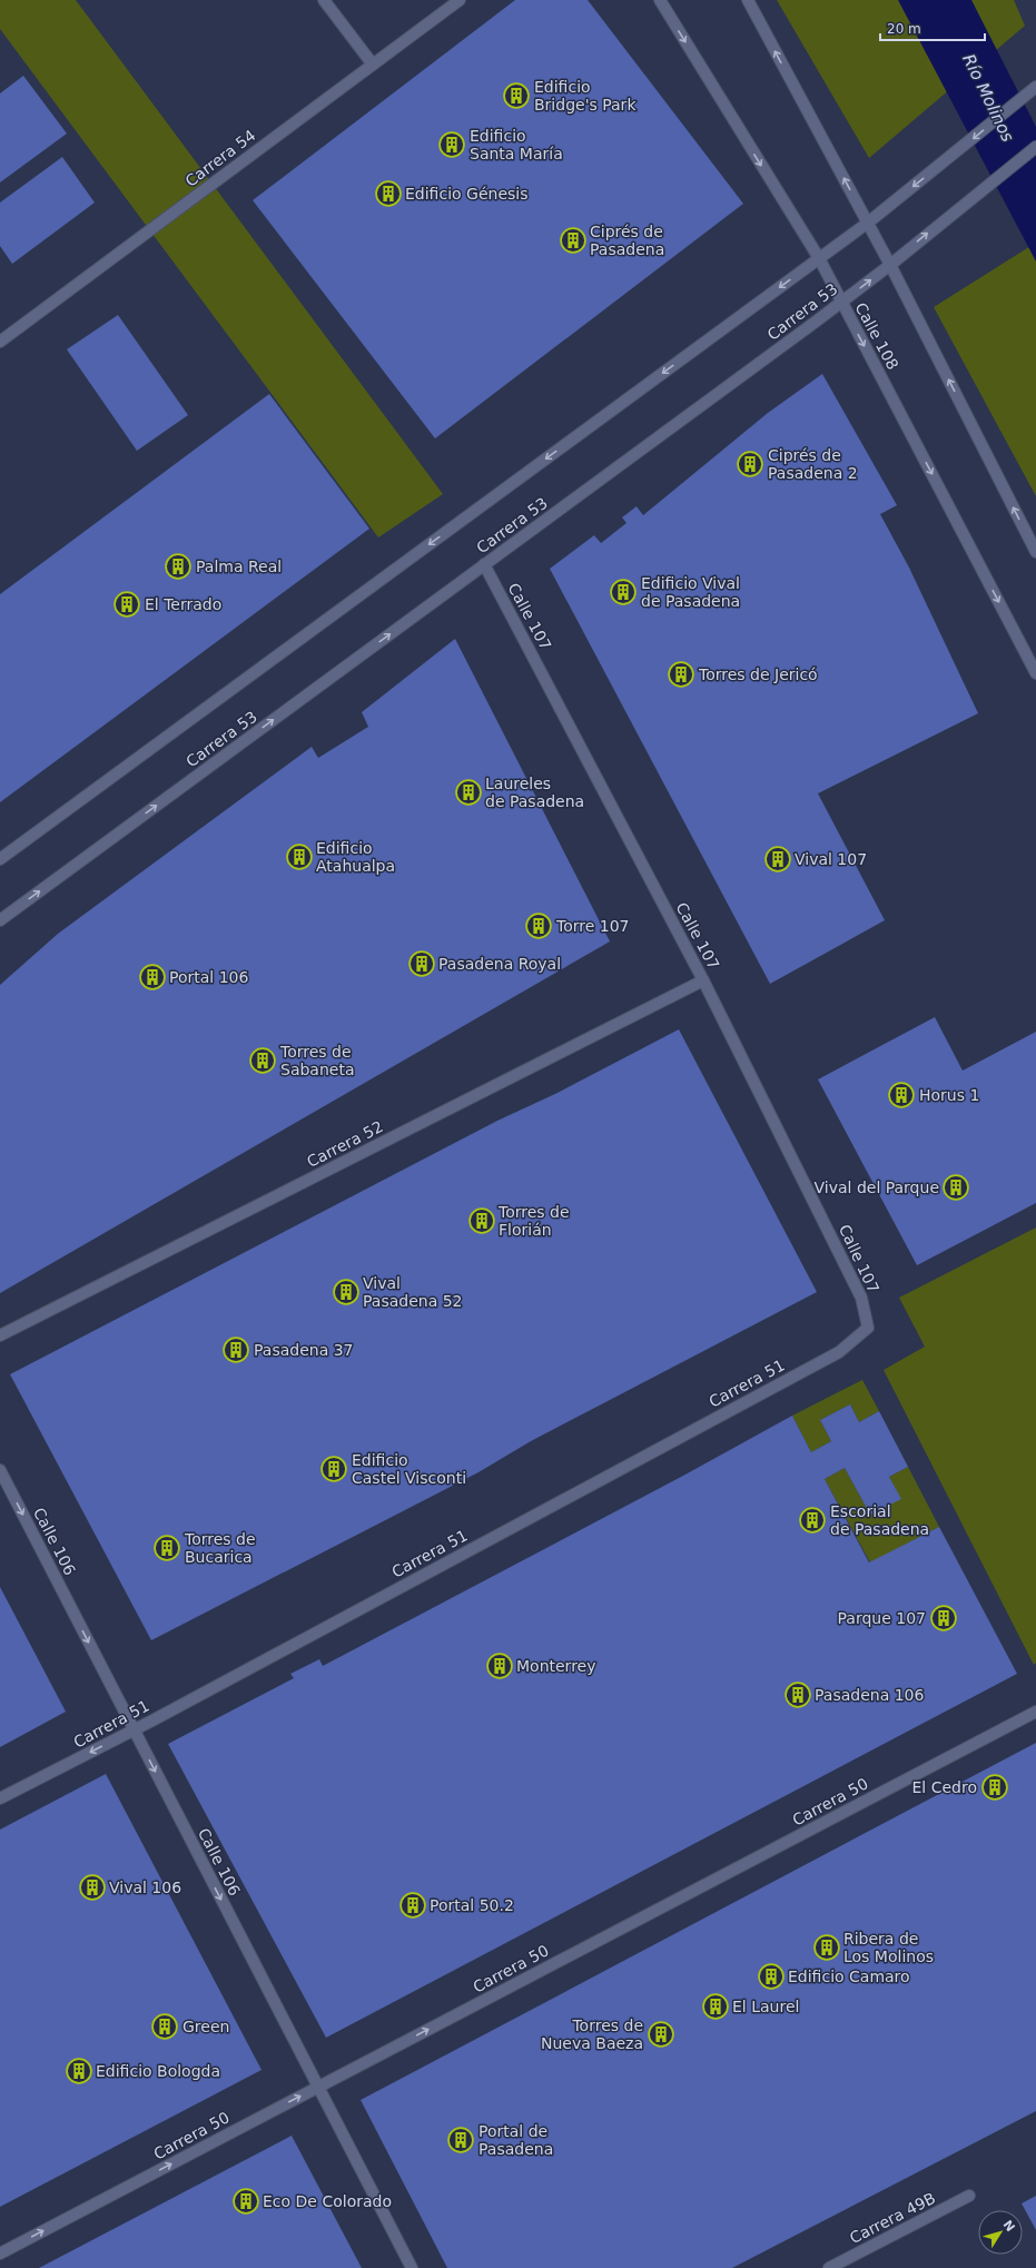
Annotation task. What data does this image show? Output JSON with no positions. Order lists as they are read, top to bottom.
{
  "streets": {
    "street": [
      "Carrera 54",
      "Carrera 53",
      "Calle 108",
      "Calle 107",
      "Carrera 52",
      "Carrera 51",
      "Calle 106",
      "Carrera 50",
      "Carrera 49B"
    ]
  },
  "crossings": [
    ["Carrera 53", "Calle 108"],
    ["Carrera 53", "Calle 107"],
    ["Calle 107", "Carrera 52"],
    ["Calle 107", "Carrera 51"],
    ["Carrera 51", "Calle 106"],
    ["Calle 106", "Carrera 50"]
  ],
  "one_way": ["Calle 106", "Carrera 50"],
  "water": ["Río Molinos"],
  "places": {
    "building": [
      "Edificio Bridge's Park",
      "Edificio Santa María",
      "Edificio Génesis",
      "Ciprés de Pasadena",
      "Ciprés de Pasadena 2",
      "Palma Real",
      "Edificio Vival de Pasadena",
      "El Terrado",
      "Torres de Jericó",
      "Laureles de Pasadena",
      "Edificio Atahualpa",
      "Vival 107",
      "Torre 107",
      "Pasadena Royal",
      "Portal 106",
      "Torres de Sabaneta",
      "Horus 1",
      "Vival del Parque",
      "Torres de Florián",
      "Vival Pasadena 52",
      "Pasadena 37",
      "Edificio Castel Visconti",
      "Escorial de Pasadena",
      "Torres de Bucarica",
      "Parque 107",
      "Monterrey",
      "Pasadena 106",
      "El Cedro",
      "Vival 106",
      "Portal 50.2",
      "Ribera de Los Molinos",
      "Edificio Camaro",
      "El Laurel",
      "Green",
      "Torres de Nueva Baeza",
      "Edificio Bologda",
      "Portal de Pasadena",
      "Eco De Colorado"
    ]
  },
  "scale_bar": "20 m",
  "north": "top right"
}
